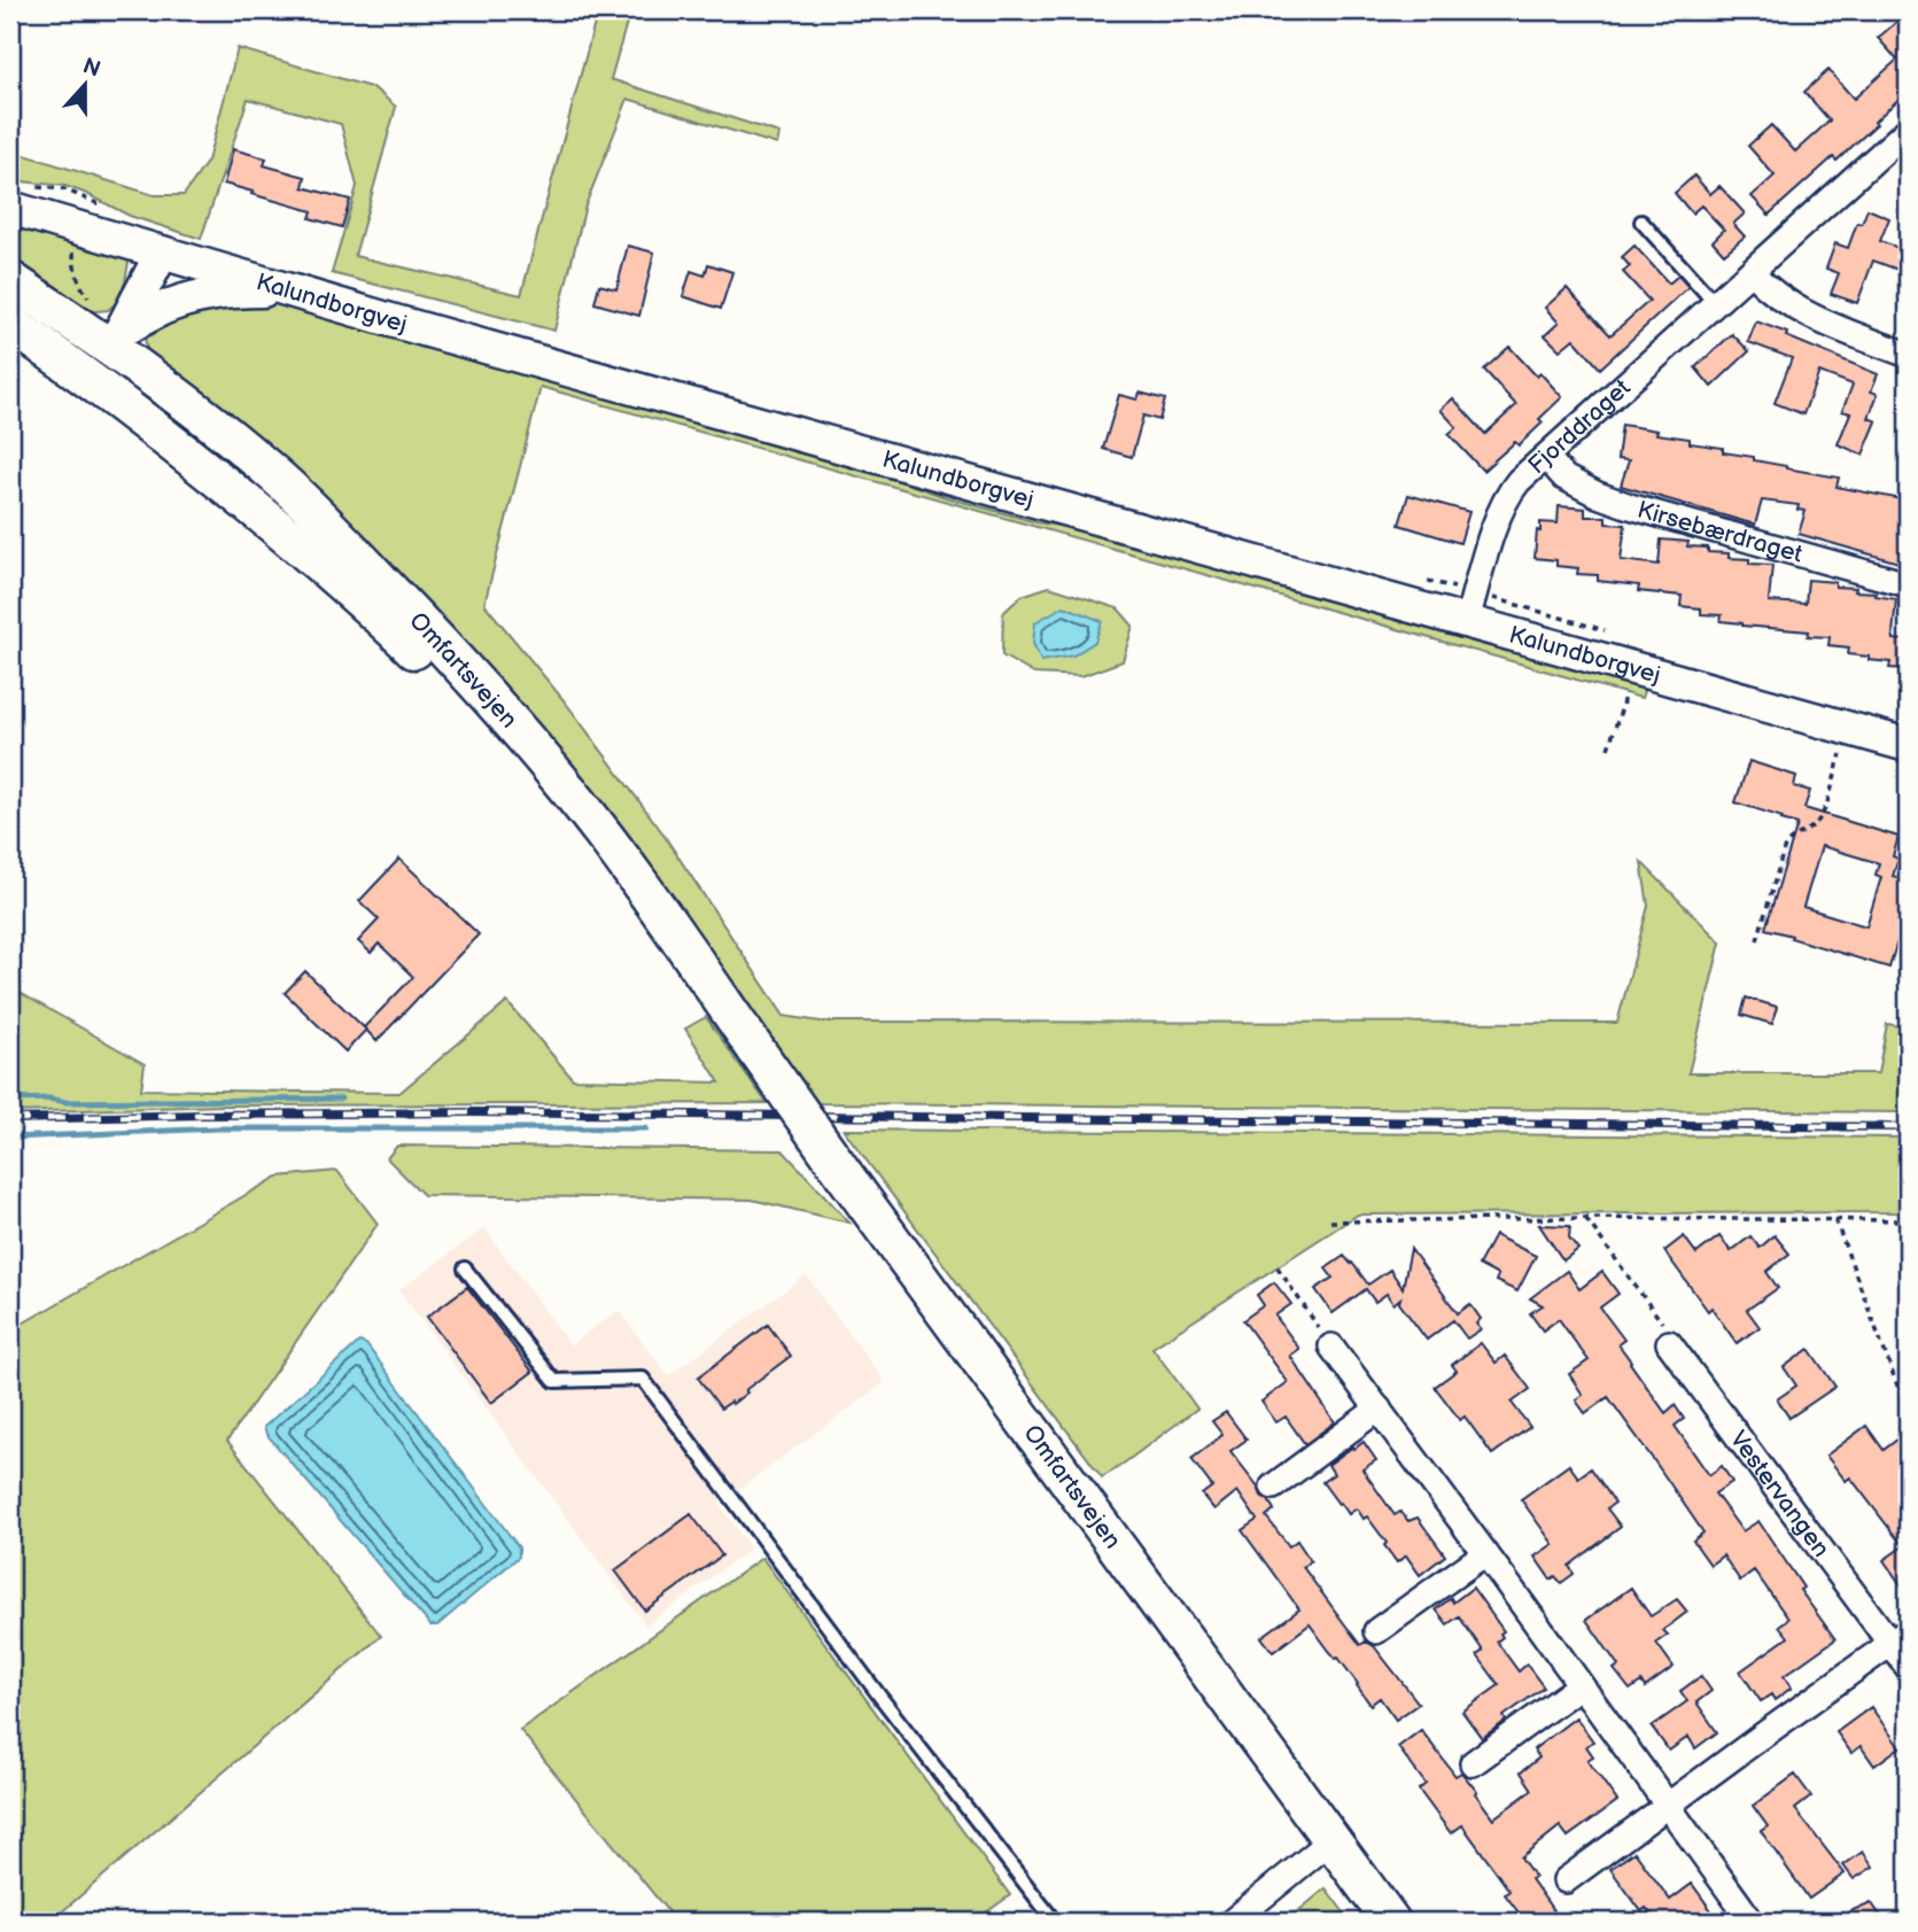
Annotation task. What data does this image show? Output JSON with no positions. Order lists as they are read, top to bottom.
{
  "streets": {
    "main road": ["Omfartsvejen"],
    "street": [
      "Kalundborgvej",
      "Fjorddraget",
      "Kirsebærdraget",
      "Vestervangen"
    ]
  },
  "crossings": [
    ["Kalundborgvej", "Fjorddraget"],
    ["Fjorddraget", "Kirsebærdraget"]
  ],
  "north": "top"
}
